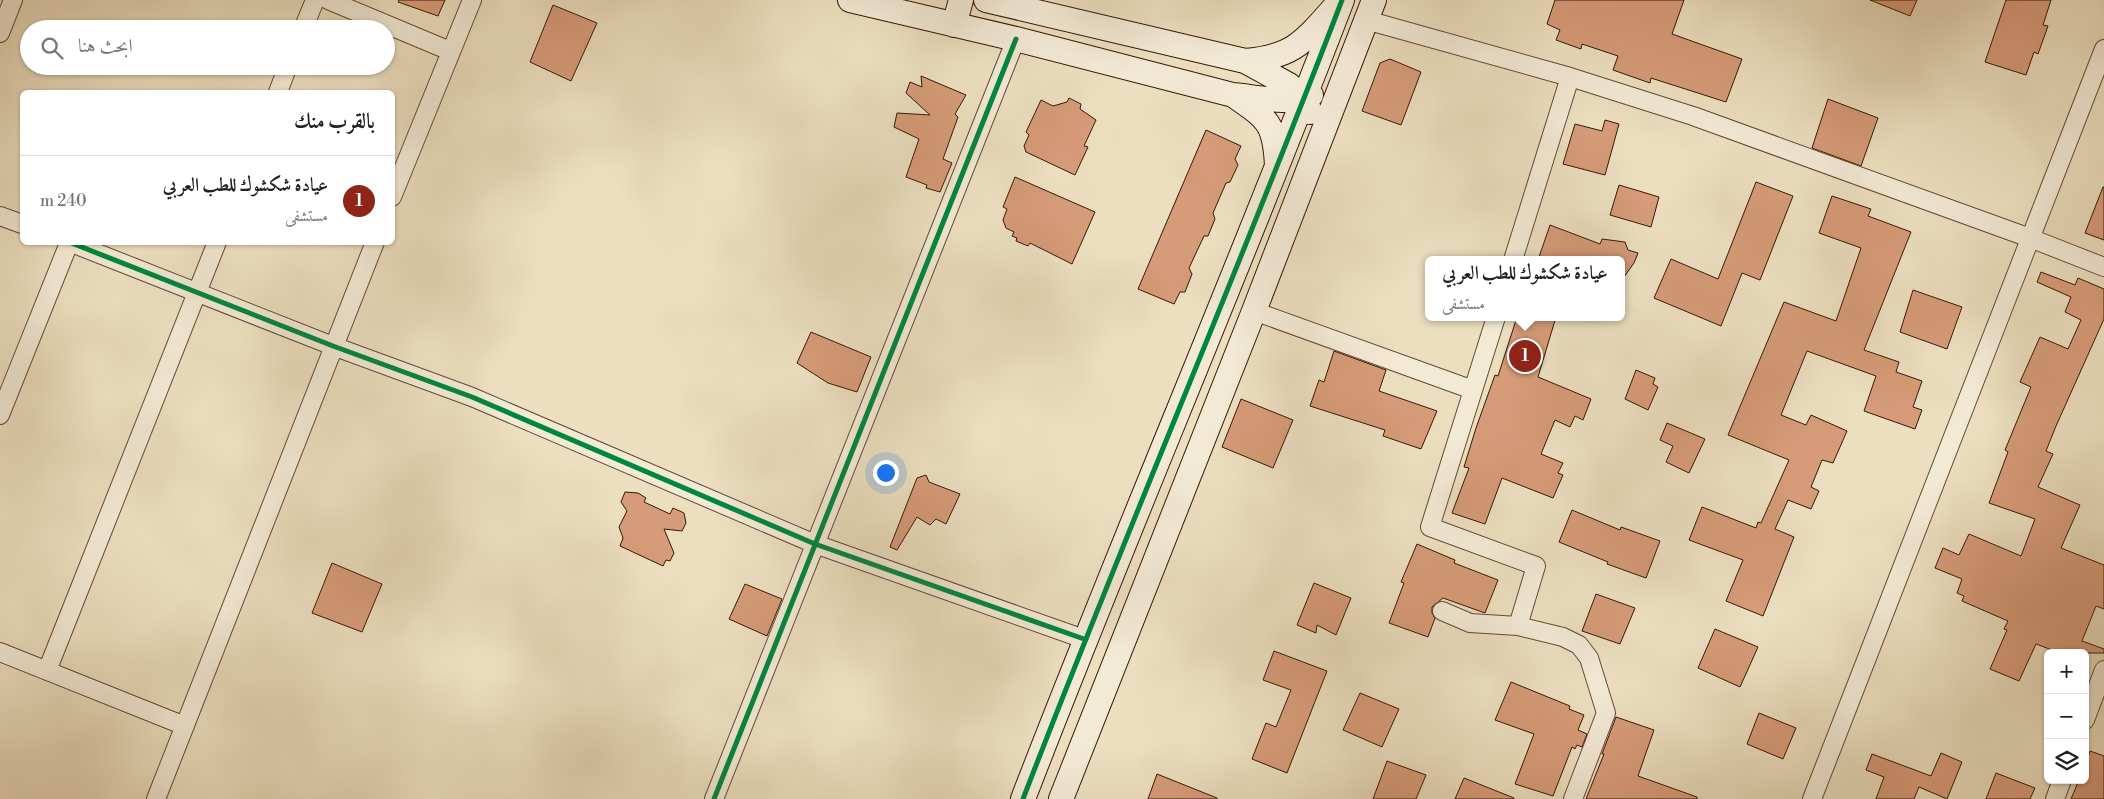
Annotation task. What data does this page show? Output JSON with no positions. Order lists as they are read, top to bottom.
{
  "page": {
    "search": "ابحث هنا",
    "heading": "بالقرب منك",
    "list": [
      {
        "mark": "1",
        "name": "عيادة شكشوك للطب العربي",
        "note": "مستشفى",
        "value": "240 m"
      }
    ],
    "popup": ["عيادة شكشوك للطب العربي", "مستشفى"],
    "pins": "1",
    "map_buttons": ["+", "−"]
  }
}
